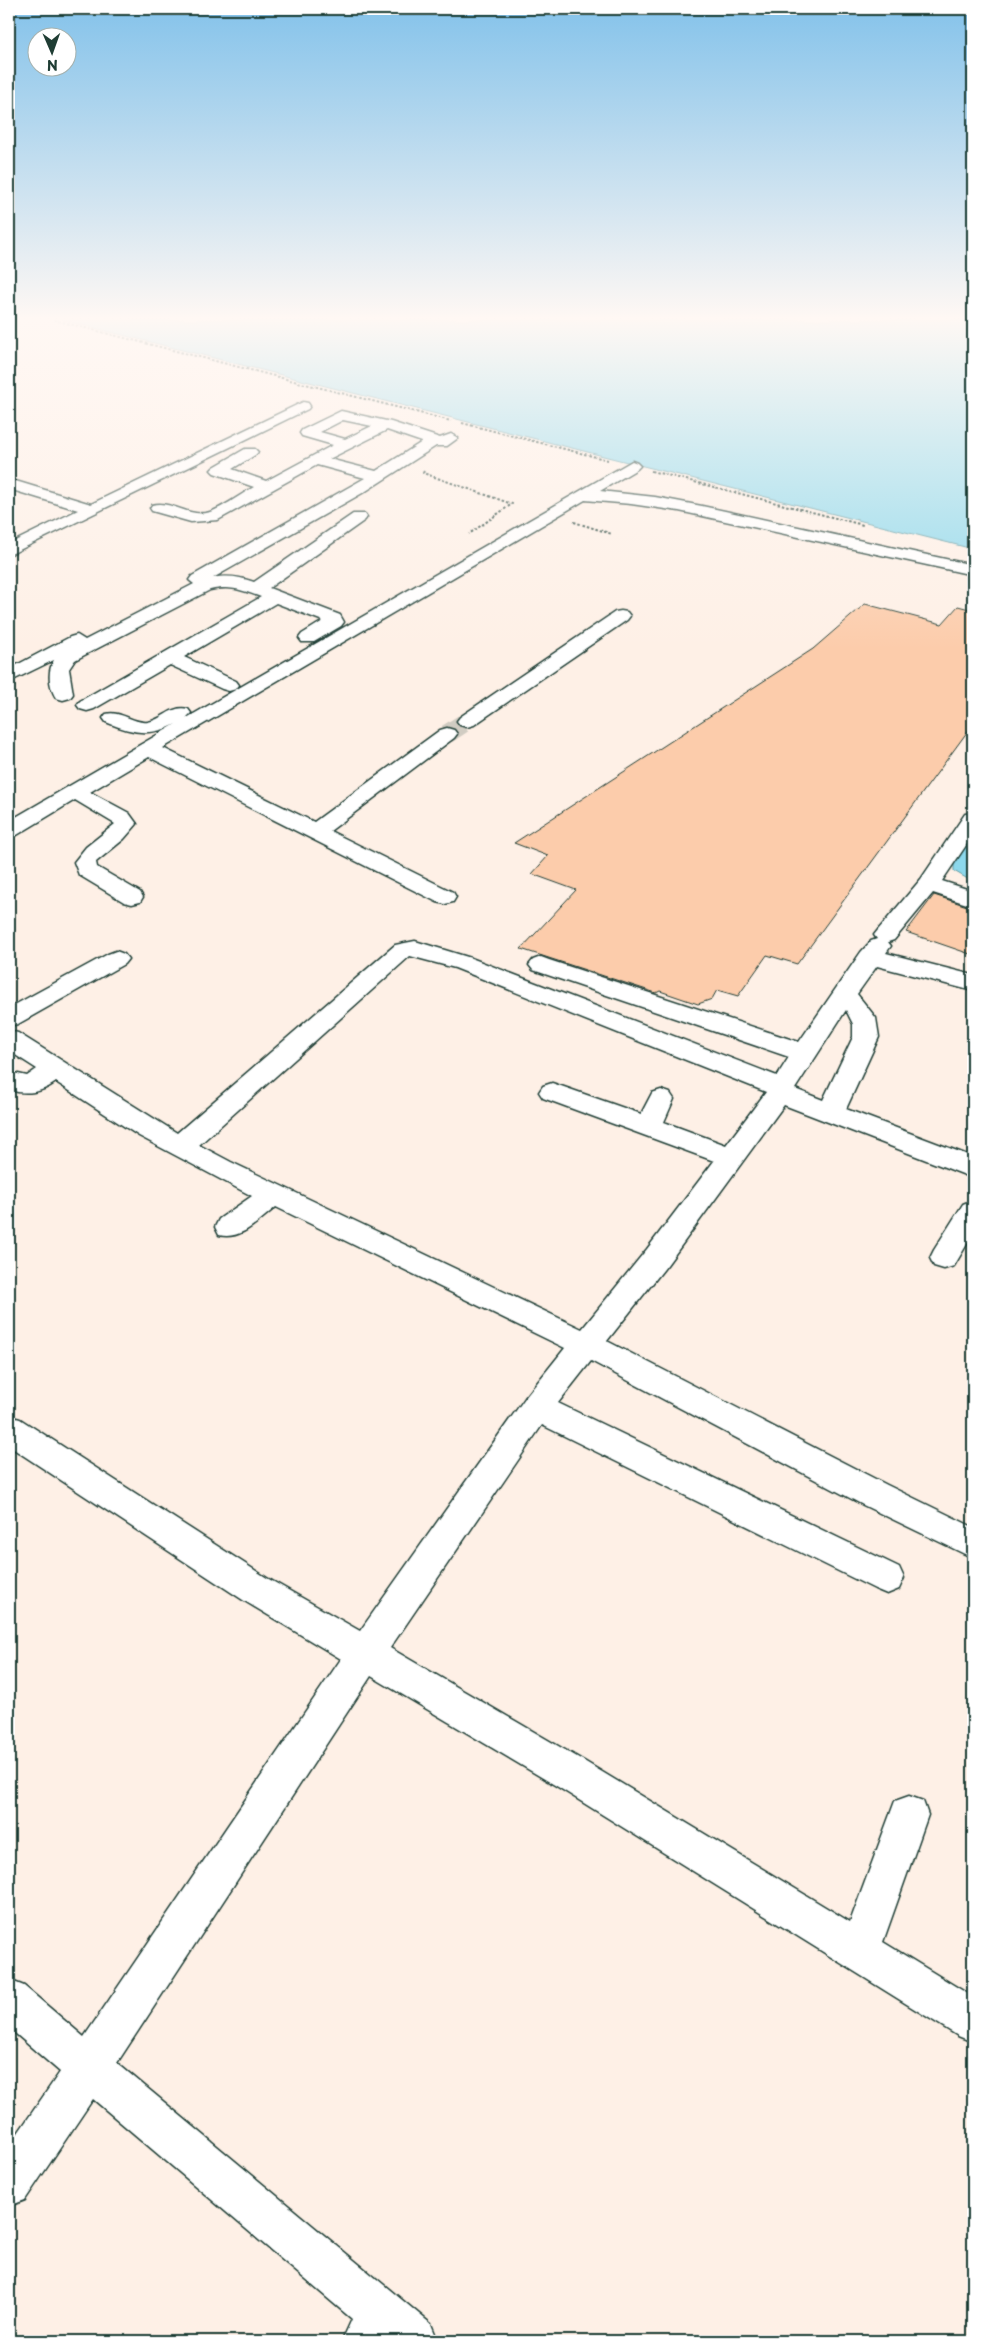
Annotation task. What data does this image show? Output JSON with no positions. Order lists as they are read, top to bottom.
{
  "north": "bottom"
}
